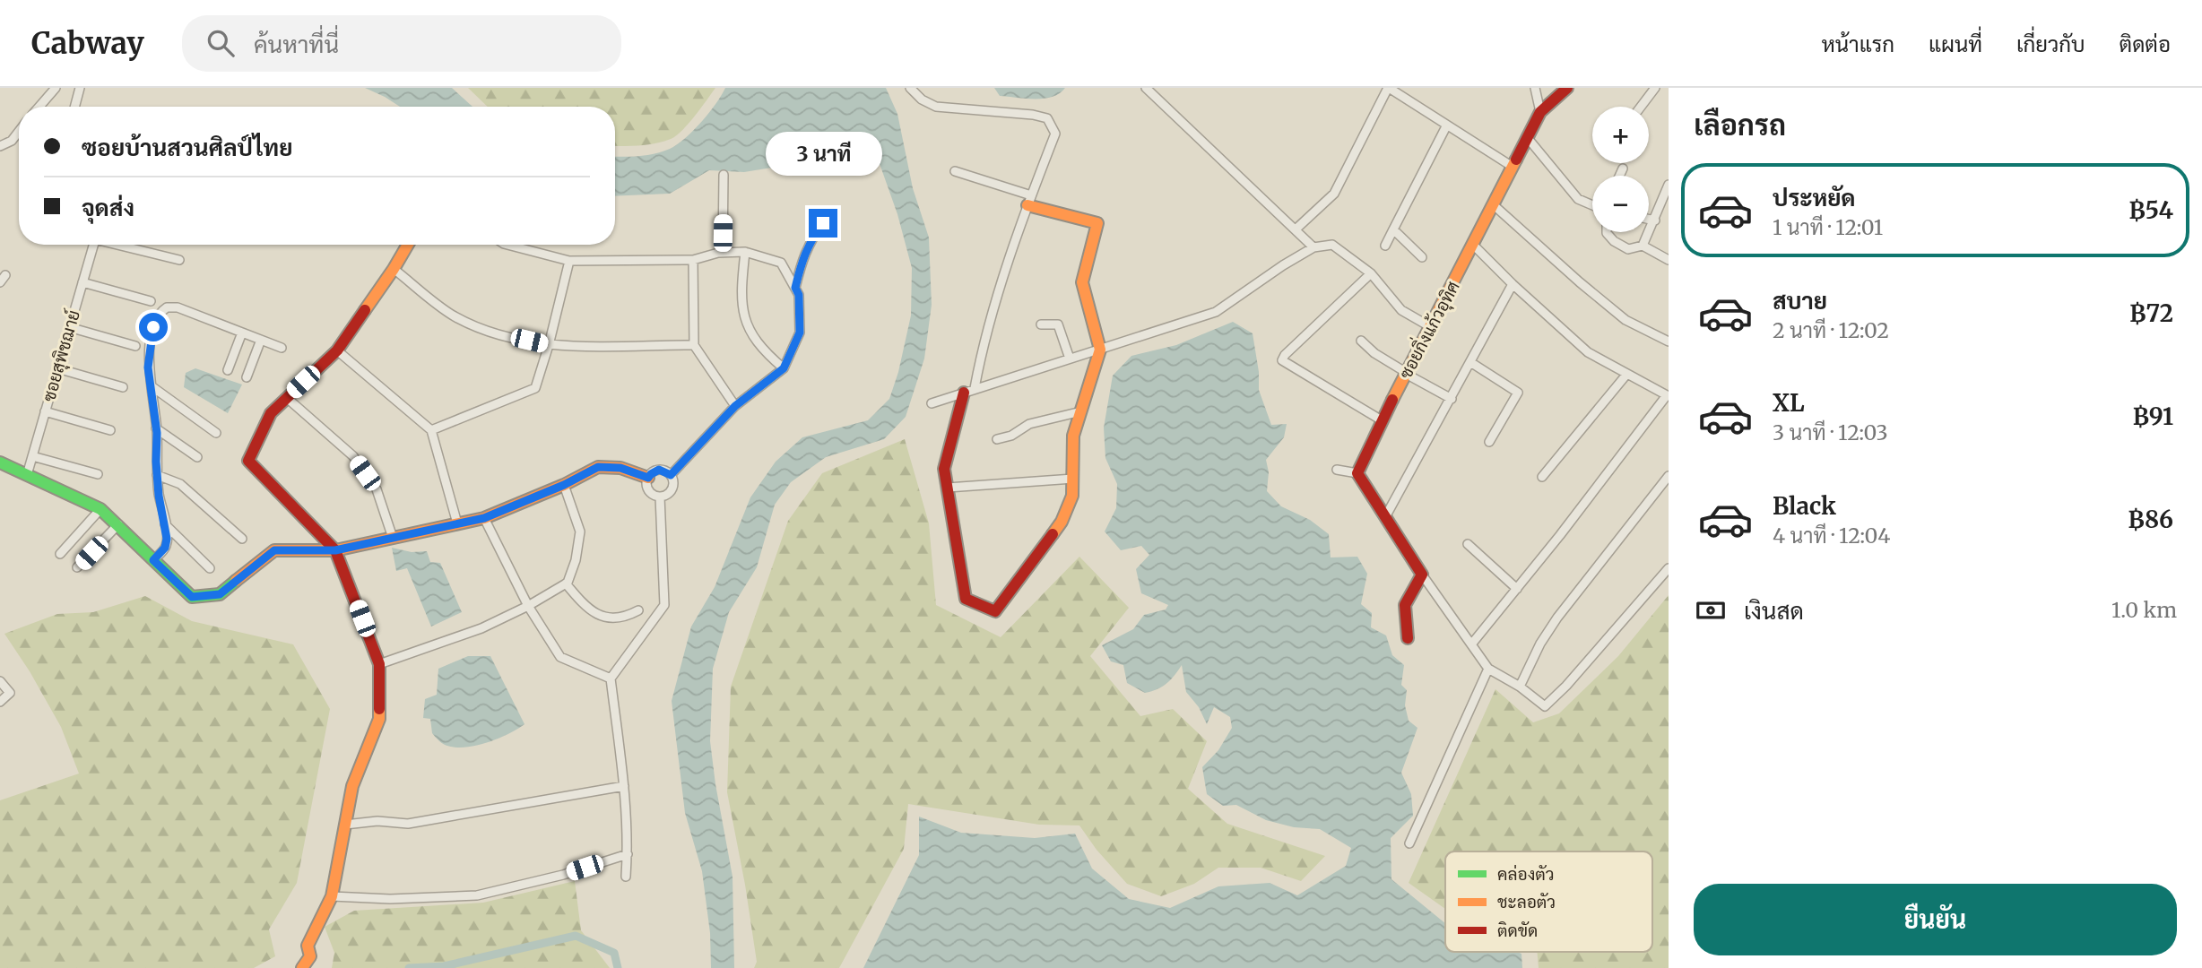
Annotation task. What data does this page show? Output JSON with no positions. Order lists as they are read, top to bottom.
{
  "streets": {
    "street": ["ซอยกิ่งแก้วอุทิศ", "ซอยสุพิชฌาย์"]
  },
  "legend": ["คล่องตัว", "ชะลอตัว", "ติดขัด"],
  "page": {
    "header": "Cabway",
    "search": "ค้นหาที่นี่",
    "nav": [
      "หน้าแรก",
      "แผนที่",
      "เกี่ยวกับ",
      "ติดต่อ"
    ],
    "heading": "เลือกรถ",
    "map_buttons": ["+", "−"],
    "banner": ["ซอยบ้านสวนศิลป์ไทย", "จุดส่ง"],
    "bubble": "3 นาที",
    "list": [
      {
        "name": "ประหยัด",
        "note": "1 นาที · 12:01",
        "value": "฿54"
      },
      {
        "name": "สบาย",
        "note": "2 นาที · 12:02",
        "value": "฿72"
      },
      {
        "name": "XL",
        "note": "3 นาที · 12:03",
        "value": "฿91"
      },
      {
        "name": "Black",
        "note": "4 นาที · 12:04",
        "value": "฿86"
      }
    ],
    "pay": ["เงินสด", "1.0 km"],
    "buttons": "ยืนยัน"
  }
}
